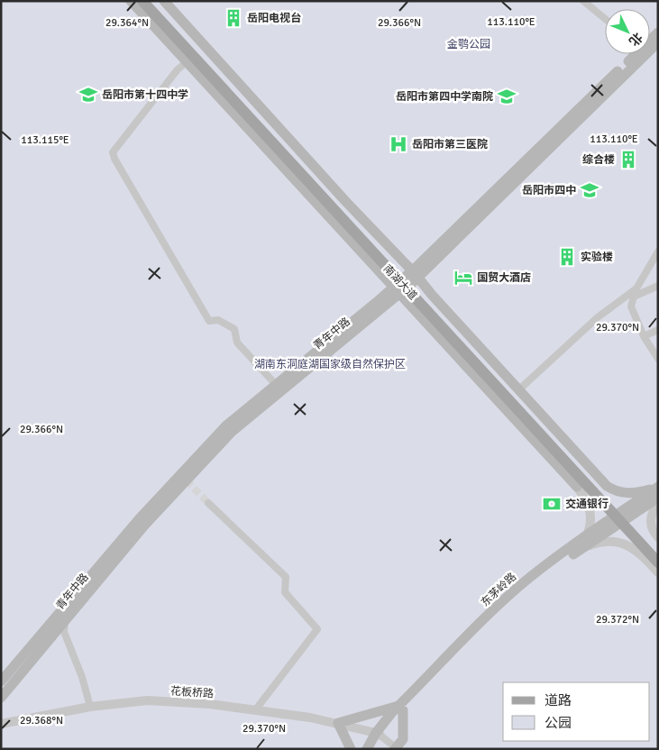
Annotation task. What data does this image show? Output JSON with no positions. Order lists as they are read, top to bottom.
{
  "streets": {
    "main road": ["南湖大道", "青年中路", "东茅岭路"],
    "street": ["花板桥路"]
  },
  "crossings": [
    ["南湖大道", "青年中路"],
    ["南湖大道", "东茅岭路"],
    ["东茅岭路", "花板桥路"]
  ],
  "parks": ["金鹗公园", "湖南东洞庭湖国家级自然保护区"],
  "places": {
    "building": ["岳阳电视台", "综合楼", "实验楼"],
    "school or university": ["岳阳市第十四中学", "岳阳市第四中学南院", "岳阳市四中"],
    "hospital": ["岳阳市第三医院"],
    "hotel": ["国贸大酒店"],
    "bank": ["交通银行"]
  },
  "legend": ["道路", "公园"],
  "north": "bottom right",
  "coordinates": [
    "113.110°E",
    "29.366°N",
    "29.364°N",
    "113.115°E",
    "29.370°N",
    "29.372°N",
    "29.368°N"
  ]
}
